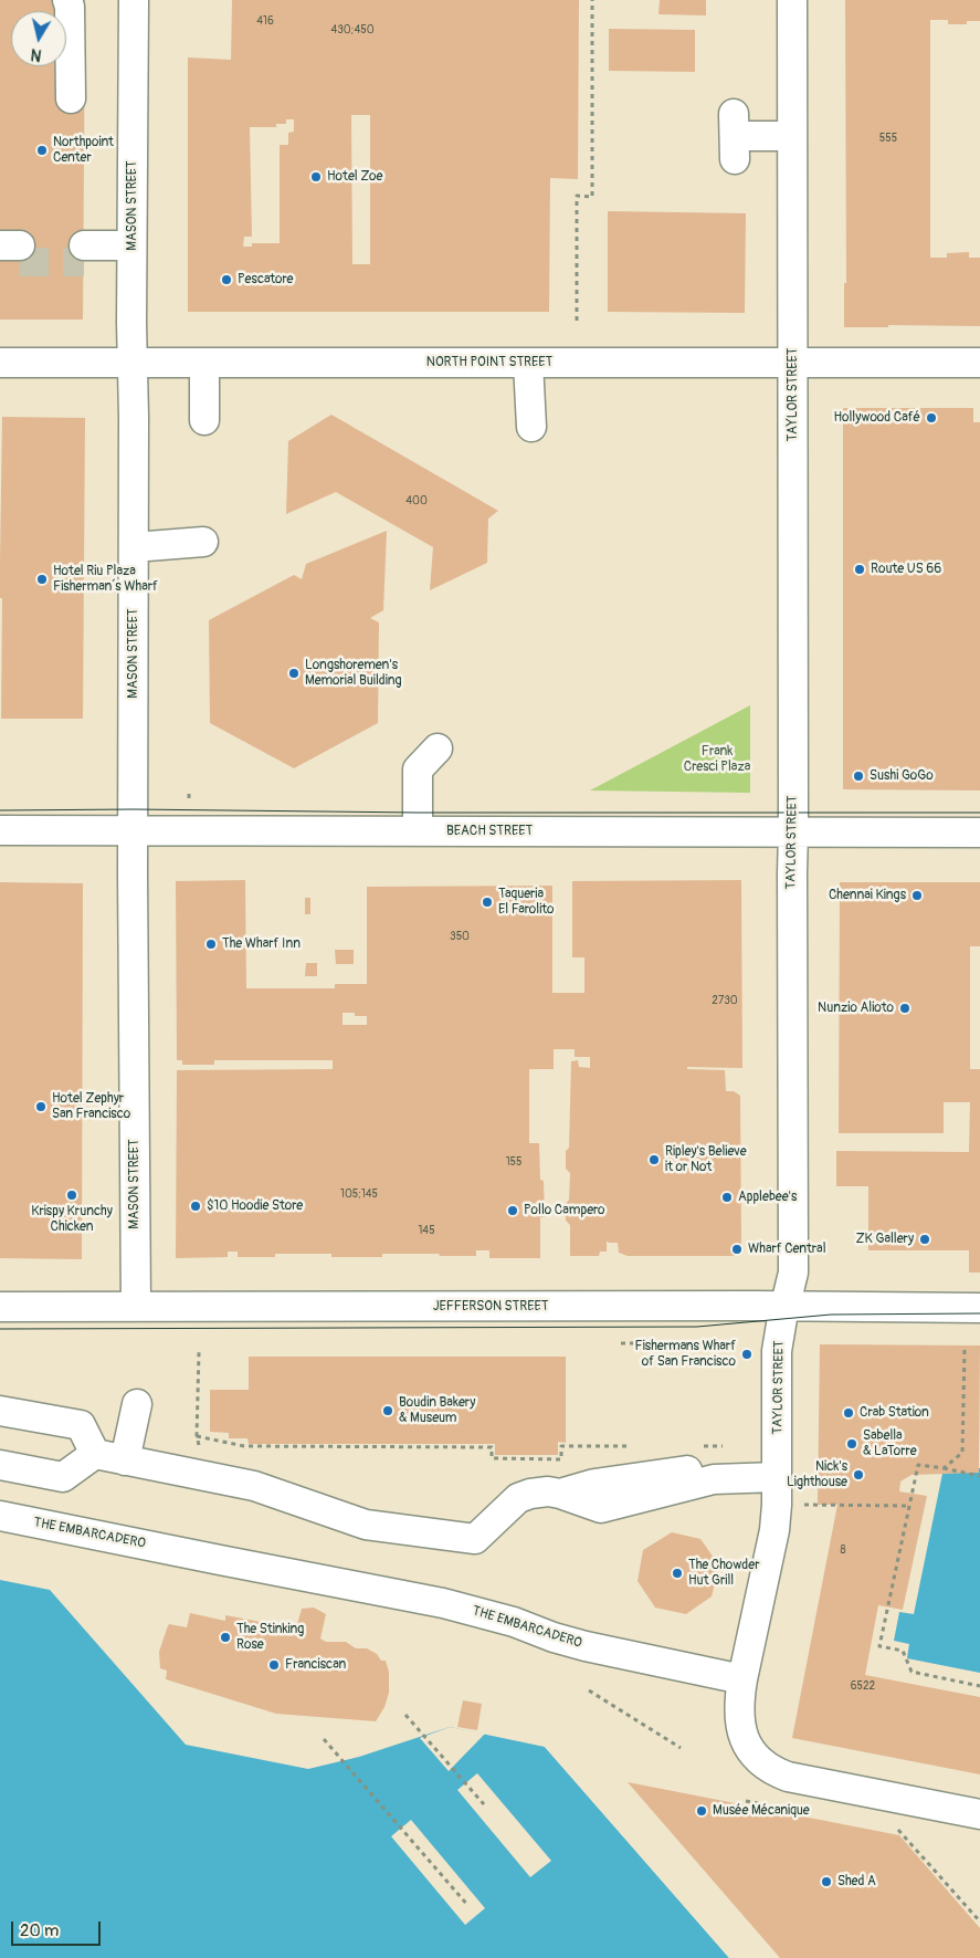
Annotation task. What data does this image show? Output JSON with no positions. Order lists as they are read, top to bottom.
{
  "streets": {
    "street": [
      "MASON STREET",
      "NORTH POINT STREET",
      "TAYLOR STREET",
      "BEACH STREET",
      "JEFFERSON STREET",
      "THE EMBARCADERO"
    ]
  },
  "crossings": [
    ["MASON STREET", "NORTH POINT STREET"],
    ["MASON STREET", "BEACH STREET"],
    ["MASON STREET", "JEFFERSON STREET"],
    ["NORTH POINT STREET", "TAYLOR STREET"],
    ["TAYLOR STREET", "BEACH STREET"],
    ["TAYLOR STREET", "JEFFERSON STREET"],
    ["TAYLOR STREET", "THE EMBARCADERO"]
  ],
  "parks": ["Frank Cresci Plaza"],
  "places": [
    "Northpoint Center",
    "Hotel Zoe",
    "Pescatore",
    "Hollywood Café",
    "Route US 66",
    "Hotel Riu Plaza Fisherman´s Wharf",
    "Longshoremen's Memorial Building",
    "Sushi GoGo",
    "Chennai Kings",
    "Taqueria El Farolito",
    "The Wharf Inn",
    "Nunzio Alioto",
    "Hotel Zephyr San Francisco",
    "Ripley's Believe it or Not",
    "Krispy Krunchy Chicken",
    "Applebee's",
    "$10 Hoodie Store",
    "Pollo Campero",
    "ZK Gallery",
    "Wharf Central",
    "Fishermans Wharf of San Francisco",
    "Boudin Bakery & Museum",
    "Crab Station",
    "Sabella & LaTorre",
    "Nick's Lighthouse",
    "The Chowder Hut Grill",
    "The Stinking Rose",
    "Franciscan",
    "Musée Mécanique",
    "Shed A"
  ],
  "house_numbers": [
    "416",
    "430;450",
    "555",
    "400",
    "350",
    "2730",
    "155",
    "105;145",
    "145",
    "8",
    "6522"
  ],
  "scale_bar": "20 m",
  "north": "bottom"
}
